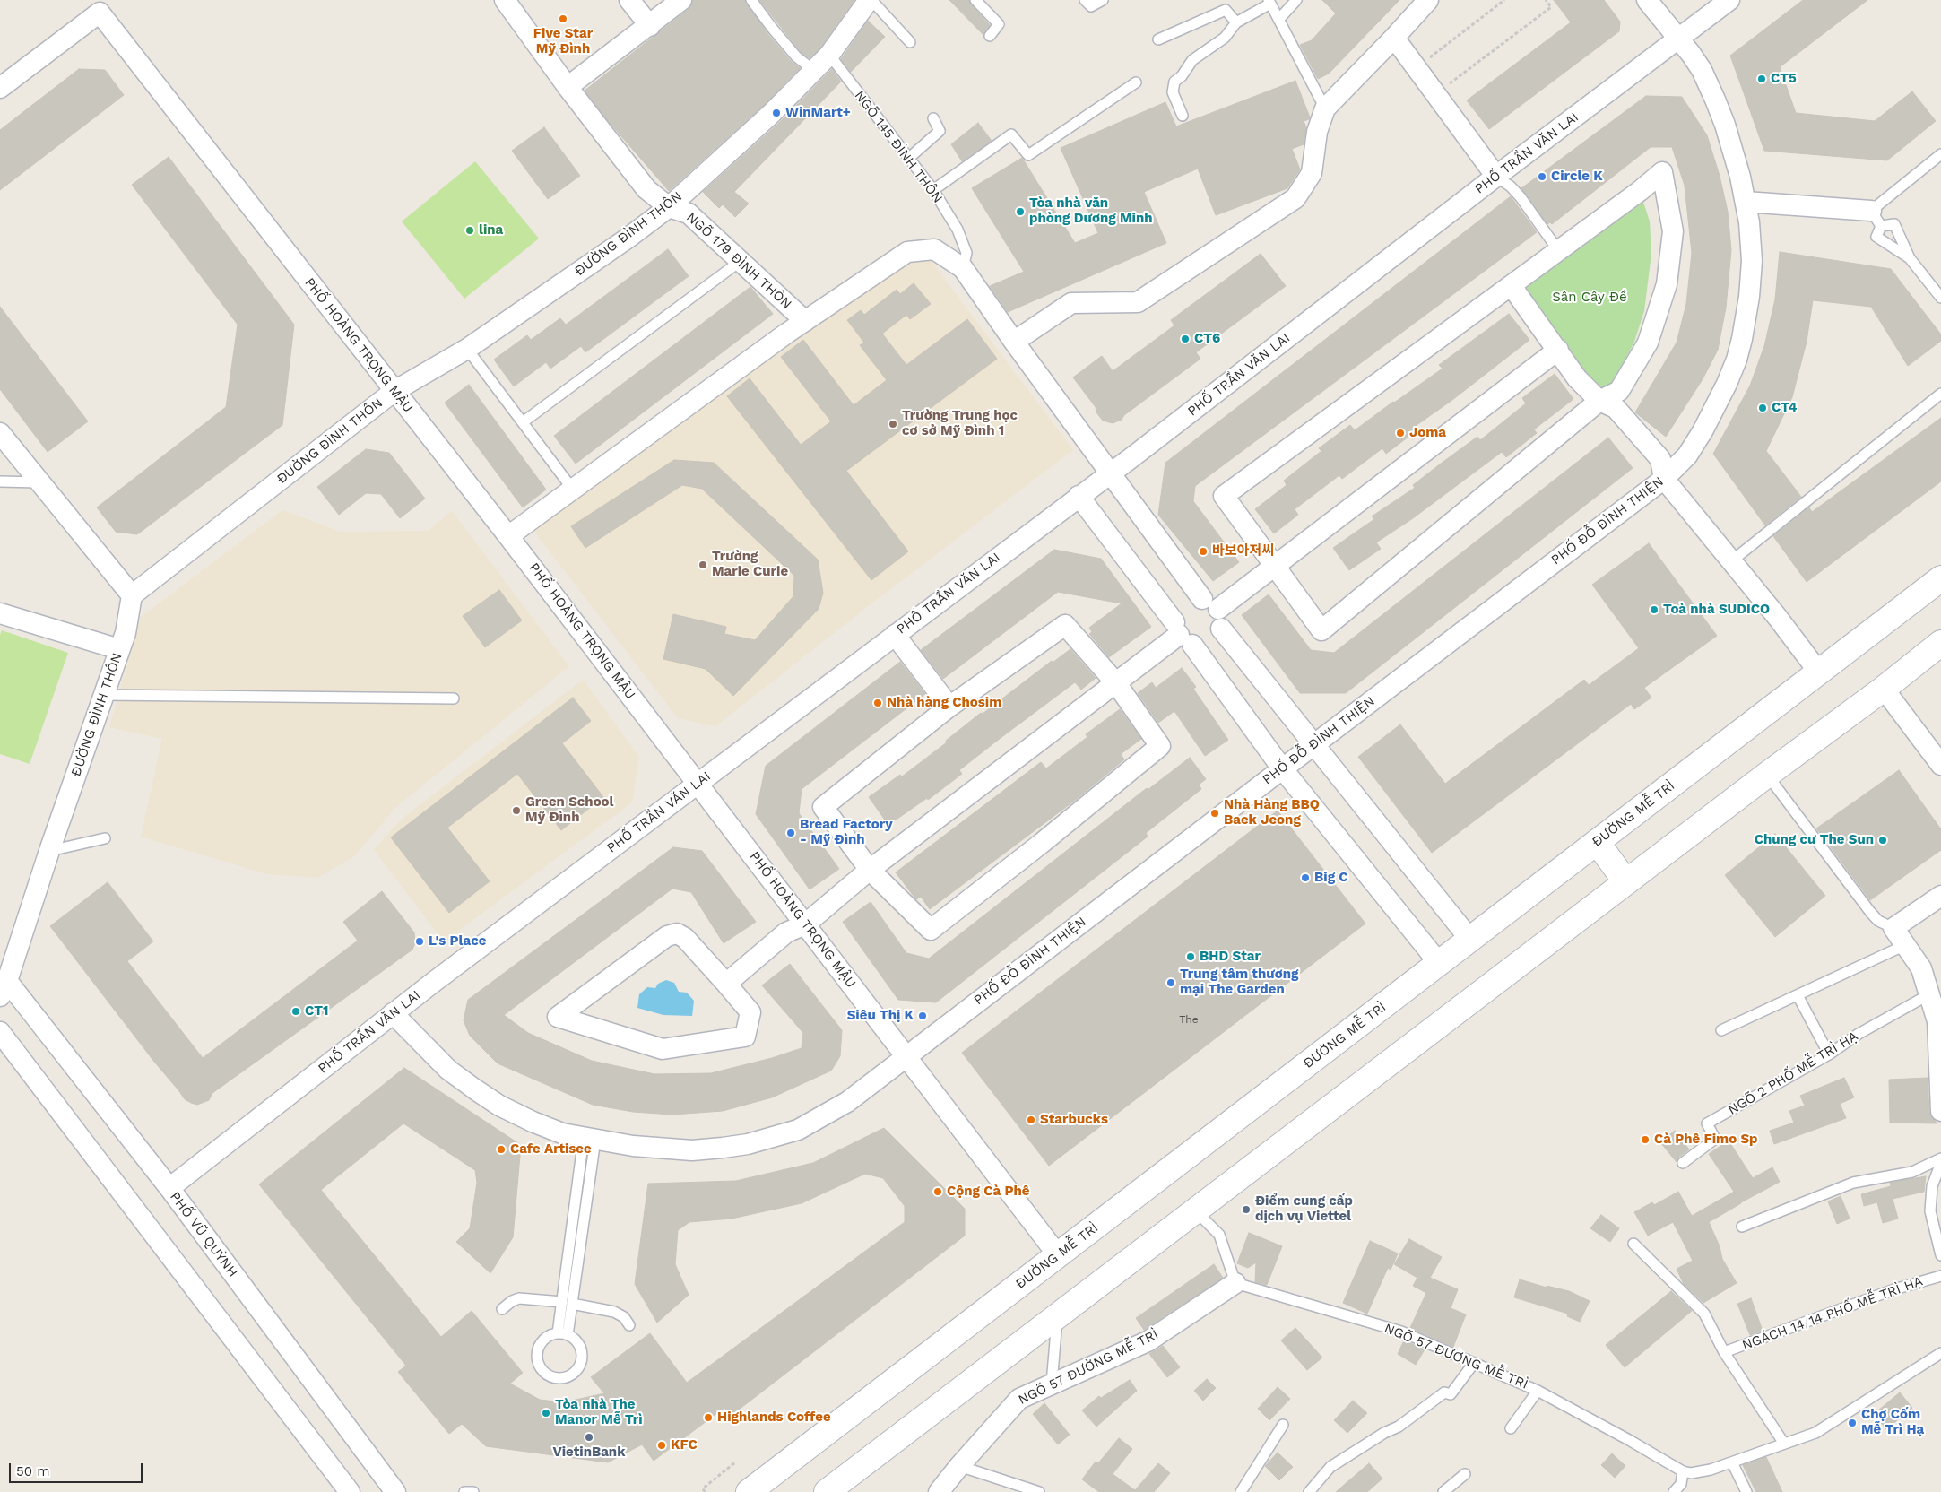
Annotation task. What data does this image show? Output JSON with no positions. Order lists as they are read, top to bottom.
{
  "streets": {
    "main road": ["ĐƯỜNG MỄ TRÌ"],
    "street": [
      "PHỐ TRẦN VĂN LAI",
      "ĐƯỜNG ĐÌNH THÔN",
      "NGÕ 179 ĐÌNH THÔN",
      "PHỐ HOÀNG TRỌNG MẬU",
      "PHỐ ĐỖ ĐÌNH THIỆN",
      "PHỐ VŨ QUỲNH",
      "NGÕ 57 ĐƯỜNG MỄ TRÌ"
    ],
    "lane": ["NGÕ 145 ĐÌNH THÔN", "NGÕ 2 PHỐ MỄ TRÌ HẠ", "NGÁCH 14/14 PHỐ MỄ TRÌ HẠ"]
  },
  "crossings": [
    ["NGÕ 145 ĐÌNH THÔN", "ĐƯỜNG ĐÌNH THÔN"],
    ["PHỐ TRẦN VĂN LAI", "PHỐ HOÀNG TRỌNG MẬU"],
    ["PHỐ TRẦN VĂN LAI", "PHỐ ĐỖ ĐÌNH THIỆN"],
    ["PHỐ TRẦN VĂN LAI", "PHỐ VŨ QUỲNH"],
    ["ĐƯỜNG ĐÌNH THÔN", "NGÕ 179 ĐÌNH THÔN"],
    ["ĐƯỜNG ĐÌNH THÔN", "PHỐ HOÀNG TRỌNG MẬU"],
    ["ĐƯỜNG ĐÌNH THÔN", "PHỐ VŨ QUỲNH"],
    ["PHỐ HOÀNG TRỌNG MẬU", "PHỐ ĐỖ ĐÌNH THIỆN"],
    ["PHỐ HOÀNG TRỌNG MẬU", "ĐƯỜNG MỄ TRÌ"]
  ],
  "parks": ["Sân Cây Đề"],
  "places": [
    "Five Star Mỹ Đình",
    "CT5",
    "WinMart+",
    "Circle K",
    "Tòa nhà văn phòng Dương Minh",
    "lina",
    "CT6",
    "CT4",
    "Trường Trung học cơ sở Mỹ Đình 1",
    "Joma",
    "바보아저씨",
    "Trường Marie Curie",
    "Toà nhà SUDICO",
    "Nhà hàng Chosim",
    "Green School Mỹ Đình",
    "Nhà Hàng BBQ Baek Jeong",
    "Bread Factory - Mỹ Đình",
    "Chung cư The Sun",
    "Big C",
    "L's Place",
    "BHD Star",
    "Trung tâm thương mại The Garden",
    "CT1",
    "Siêu Thị K",
    "Starbucks",
    "Cà Phê Fimo Sp",
    "Cafe Artisee",
    "Cộng Cà Phê",
    "Điểm cung cấp dịch vụ Viettel",
    "Tòa nhà The Manor Mễ Trì",
    "Highlands Coffee",
    "Chợ Cốm Mễ Trì Hạ",
    "VietinBank",
    "KFC"
  ],
  "house_numbers": ["The"],
  "scale_bar": "50 m"
}
